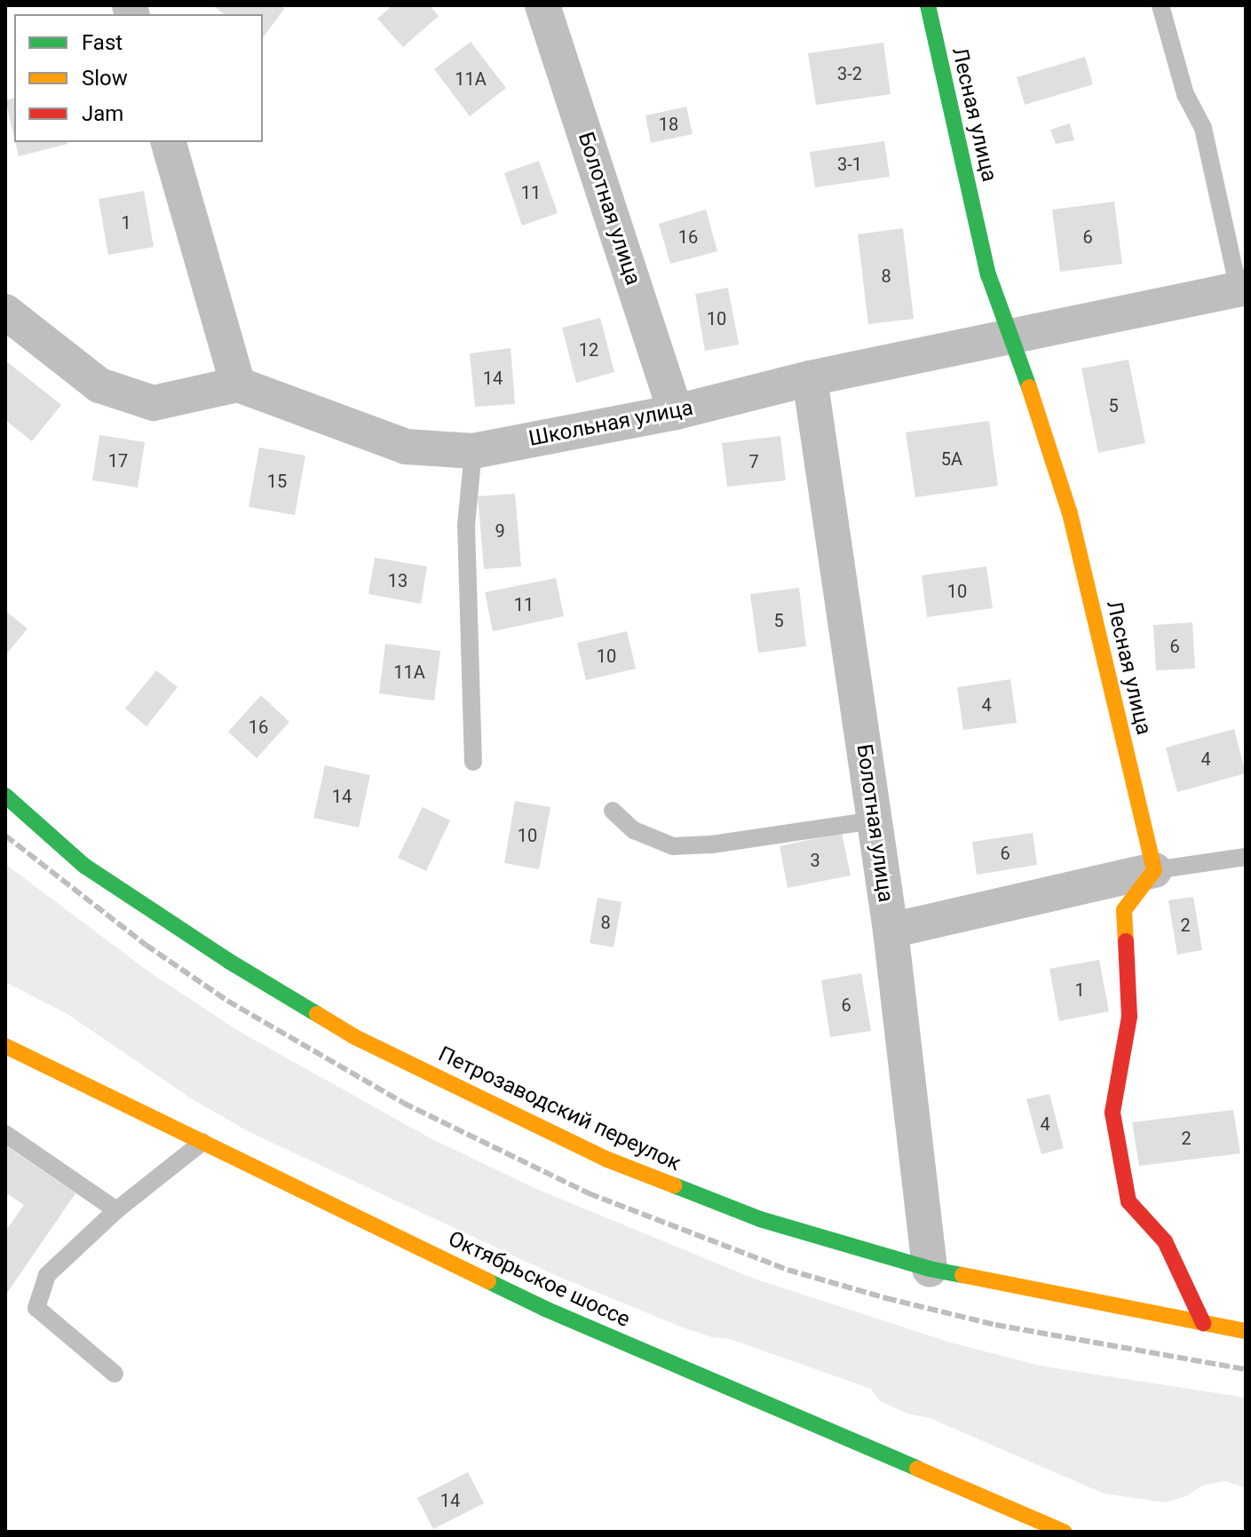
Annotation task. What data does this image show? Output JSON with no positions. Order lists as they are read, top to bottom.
{
  "streets": {
    "street": [
      "Лесная улица",
      "Болотная улица",
      "Школьная улица",
      "Петрозаводский переулок",
      "Октябрьское шоссе"
    ]
  },
  "crossings": [
    ["Лесная улица", "Школьная улица"],
    ["Болотная улица", "Школьная улица"],
    ["Болотная улица", "Петрозаводский переулок"]
  ],
  "house_numbers": [
    "3-2",
    "11А",
    "18",
    "3-1",
    "11",
    "1",
    "16",
    "6",
    "8",
    "10",
    "12",
    "14",
    "5",
    "5А",
    "17",
    "7",
    "15",
    "9",
    "13",
    "10",
    "11",
    "5",
    "6",
    "10",
    "11А",
    "4",
    "16",
    "4",
    "14",
    "10",
    "6",
    "3",
    "8",
    "2",
    "1",
    "6",
    "4",
    "2",
    "14"
  ],
  "legend": ["Fast", "Slow", "Jam"]
}
